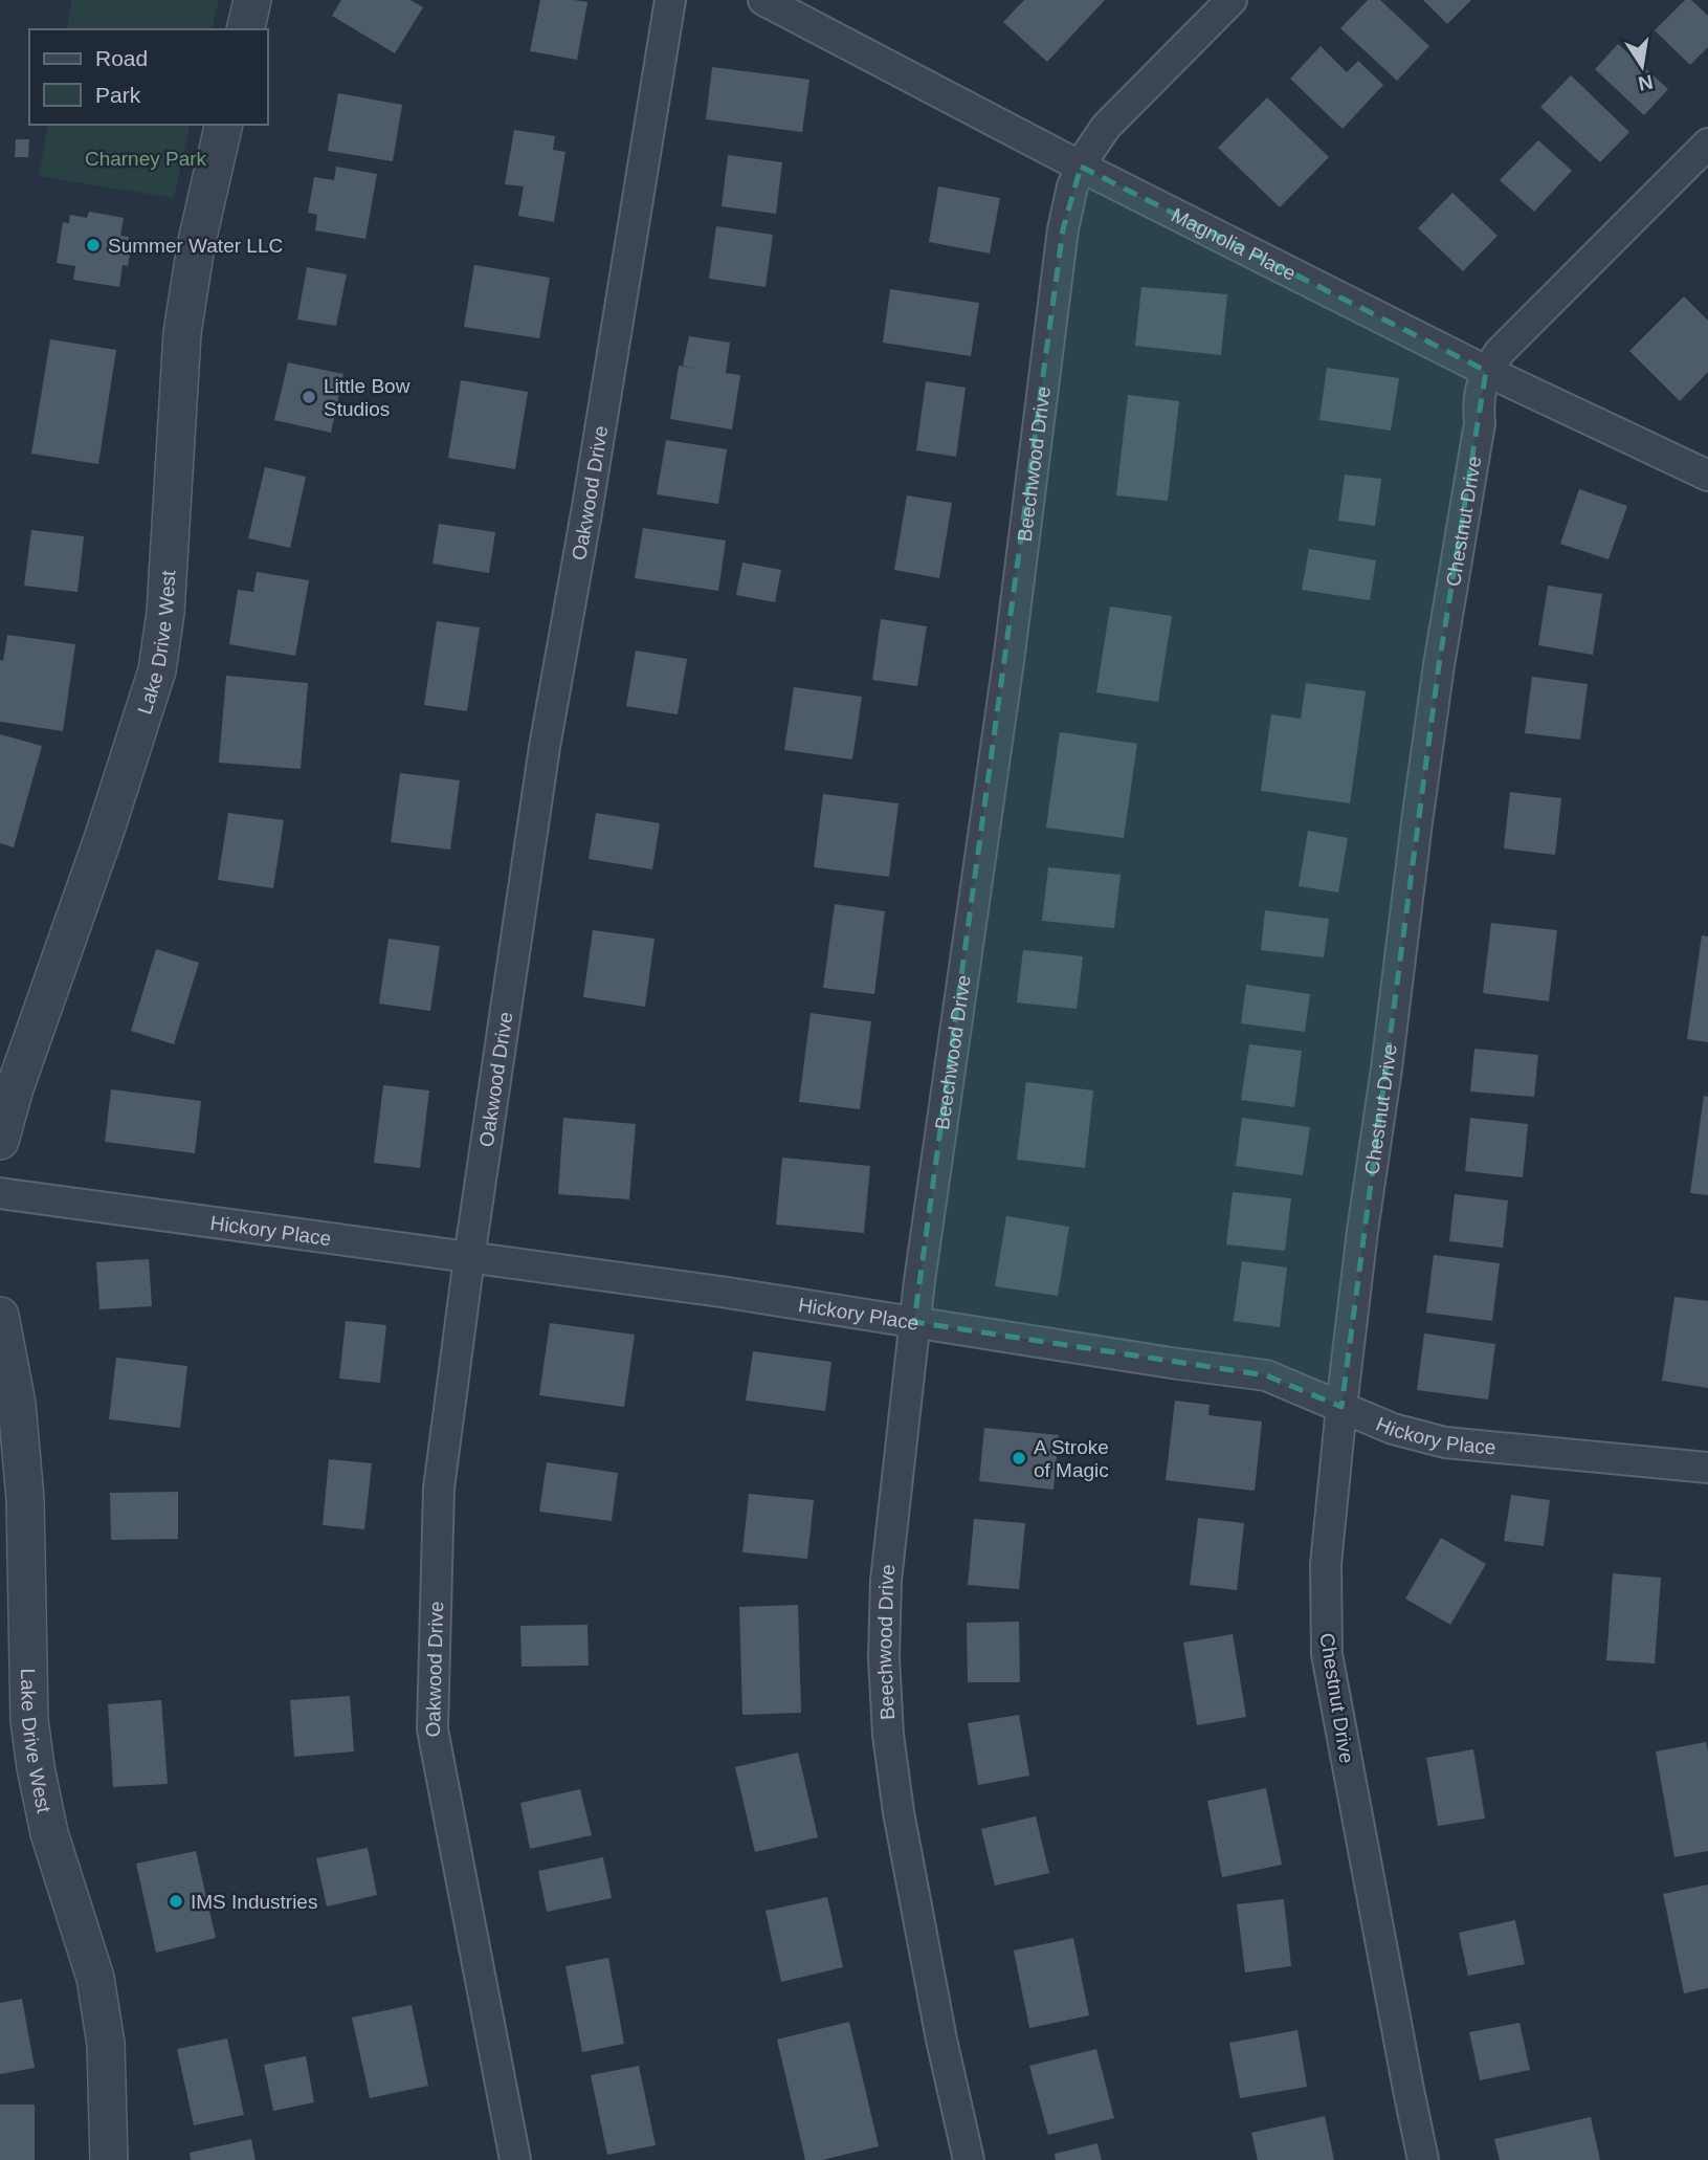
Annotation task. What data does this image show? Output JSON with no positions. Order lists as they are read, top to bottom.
{
  "streets": {
    "street": [
      "Magnolia Place",
      "Beechwood Drive",
      "Oakwood Drive",
      "Chestnut Drive",
      "Lake Drive West",
      "Hickory Place"
    ]
  },
  "crossings": [
    ["Magnolia Place", "Beechwood Drive"],
    ["Magnolia Place", "Chestnut Drive"],
    ["Beechwood Drive", "Hickory Place"],
    ["Oakwood Drive", "Hickory Place"],
    ["Chestnut Drive", "Hickory Place"]
  ],
  "parks": ["Charney Park"],
  "places": [
    "Summer Water LLC",
    "Little Bow Studios",
    "A Stroke of Magic",
    "IMS Industries"
  ],
  "legend": ["Road", "Park"],
  "north": "bottom"
}
